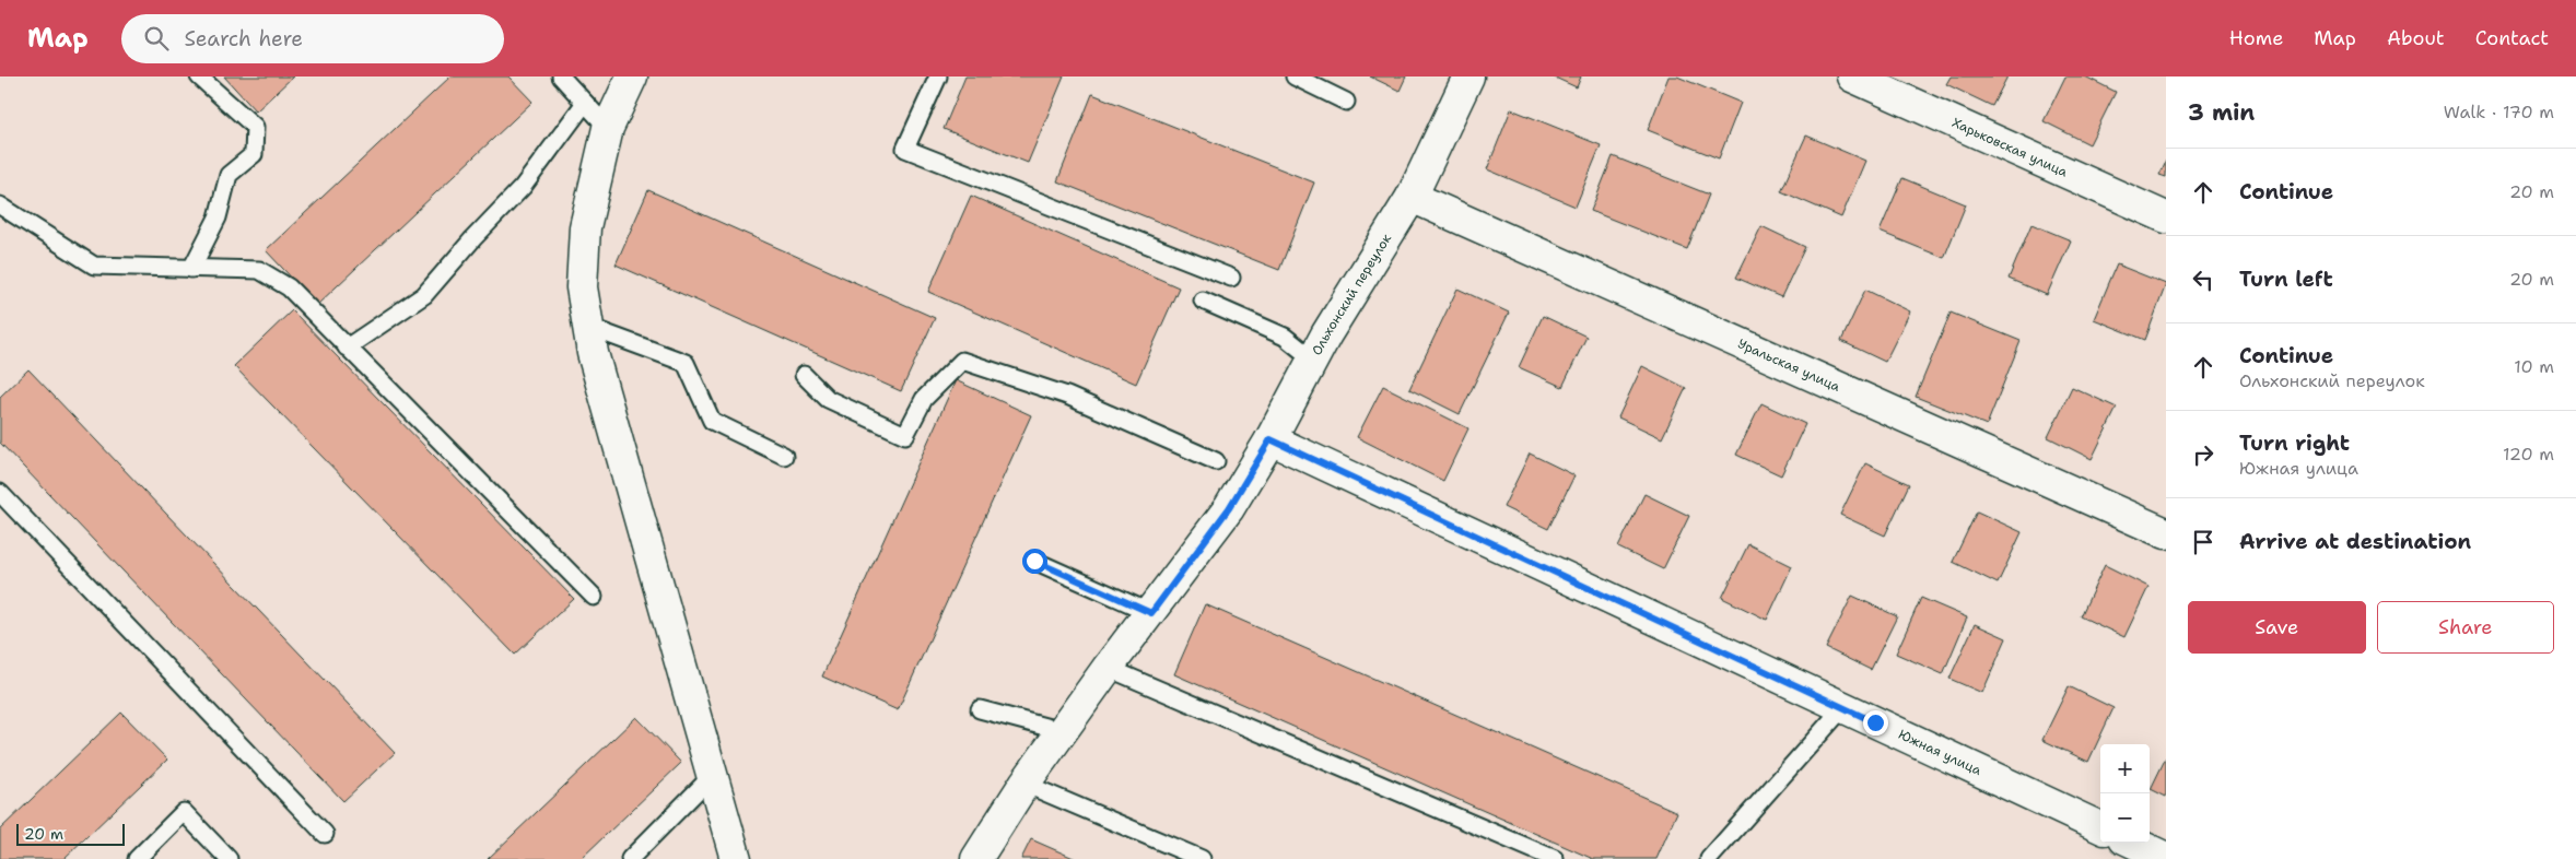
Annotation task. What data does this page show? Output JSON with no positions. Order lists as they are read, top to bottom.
{
  "streets": {
    "street": [
      "Харьковская улица",
      "Ольхонский переулок",
      "Уральская улица",
      "Южная улица"
    ]
  },
  "crossings": [
    ["Ольхонский переулок", "Уральская улица"],
    ["Ольхонский переулок", "Южная улица"]
  ],
  "scale_bar": "20 m",
  "page": {
    "header": "Map",
    "search": "Search here",
    "nav": [
      "Home",
      "Map",
      "About",
      "Contact"
    ],
    "heading": ["3 min", "Walk · 170 m"],
    "list": [
      ["Continue", "20 m"],
      ["Turn left", "20 m"],
      ["Continue", "Ольхонский переулок", "10 m"],
      ["Turn right", "Южная улица", "120 m"],
      "Arrive at destination"
    ],
    "buttons": ["Save", "Share"],
    "map_buttons": ["+", "−"],
    "scale": "20 m"
  }
}
